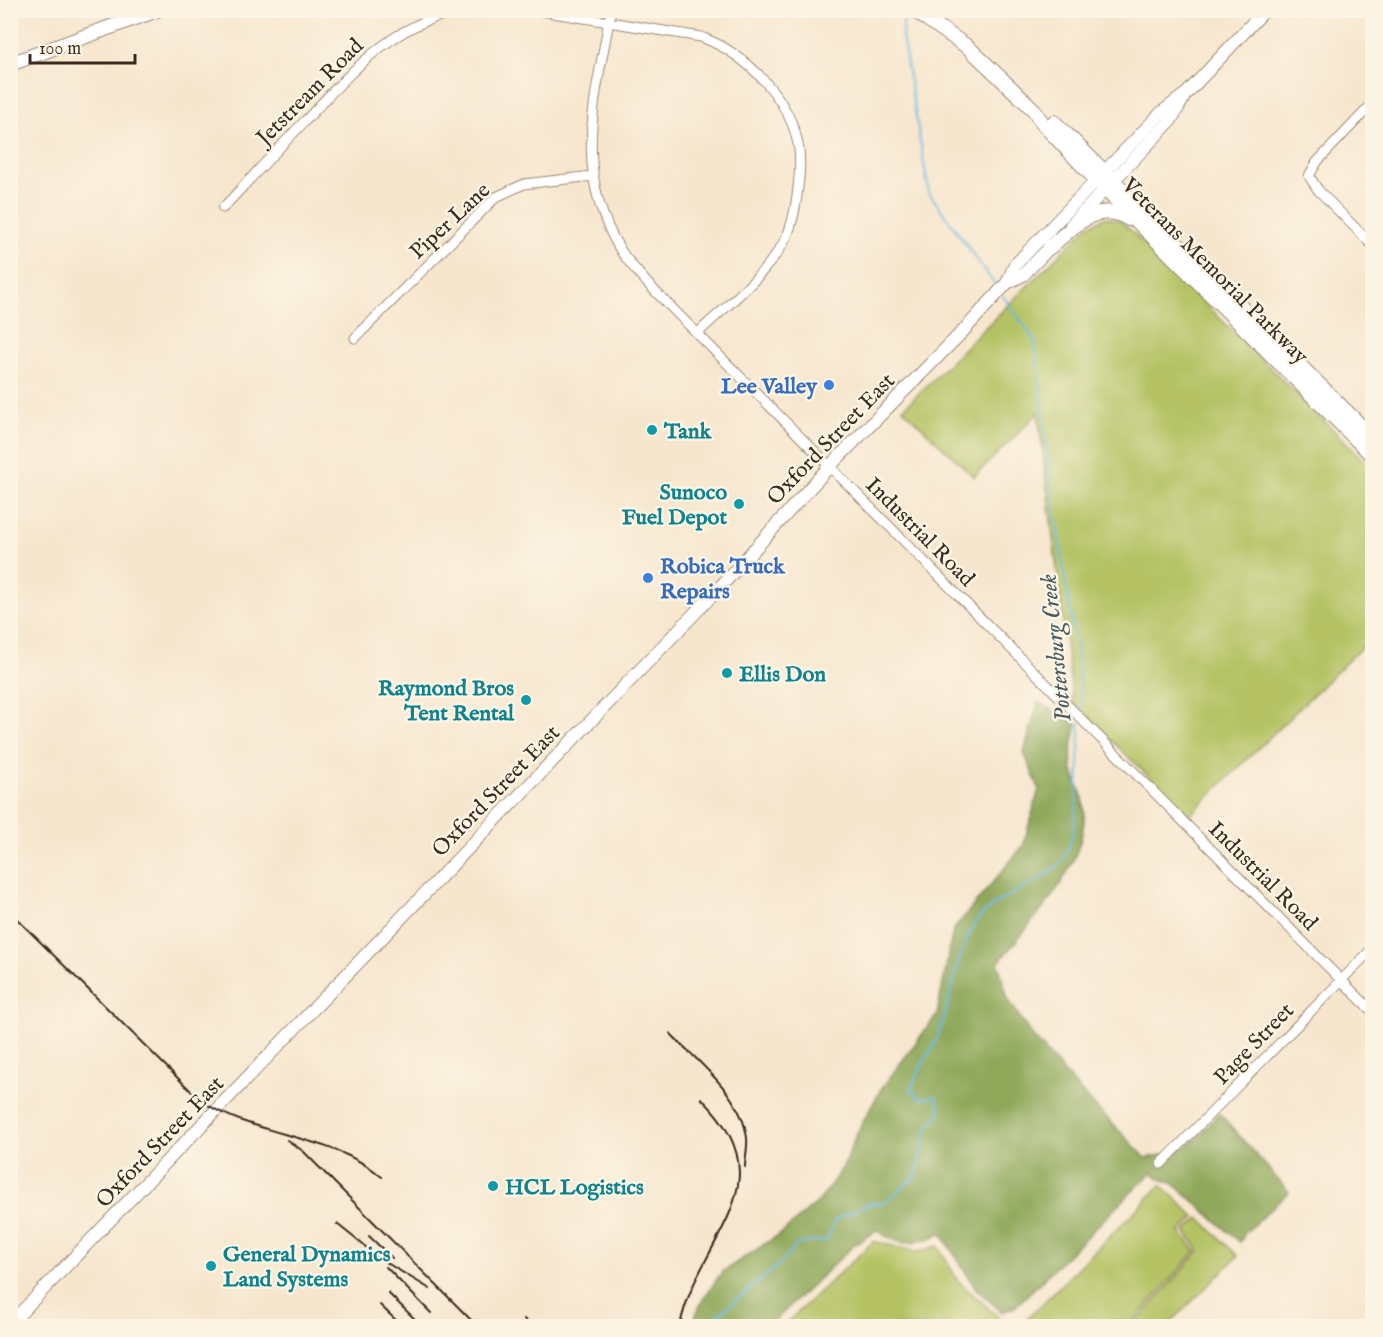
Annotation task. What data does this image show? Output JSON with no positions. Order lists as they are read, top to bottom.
{
  "streets": {
    "highway": ["Veterans Memorial Parkway"],
    "main road": ["Oxford Street East"],
    "street": [
      "Jetstream Road",
      "Piper Lane",
      "Industrial Road",
      "Page Street"
    ]
  },
  "crossings": [
    ["Piper Lane", "Industrial Road"],
    ["Veterans Memorial Parkway", "Oxford Street East"],
    ["Oxford Street East", "Industrial Road"],
    ["Industrial Road", "Page Street"]
  ],
  "water": ["Pottersburg Creek"],
  "places": [
    "Lee Valley",
    "Tank",
    "Sunoco Fuel Depot",
    "Robica Truck Repairs",
    "Ellis Don",
    "Raymond Bros Tent Rental",
    "HCL Logistics",
    "General Dynamics Land Systems"
  ],
  "scale_bar": "100 m"
}
